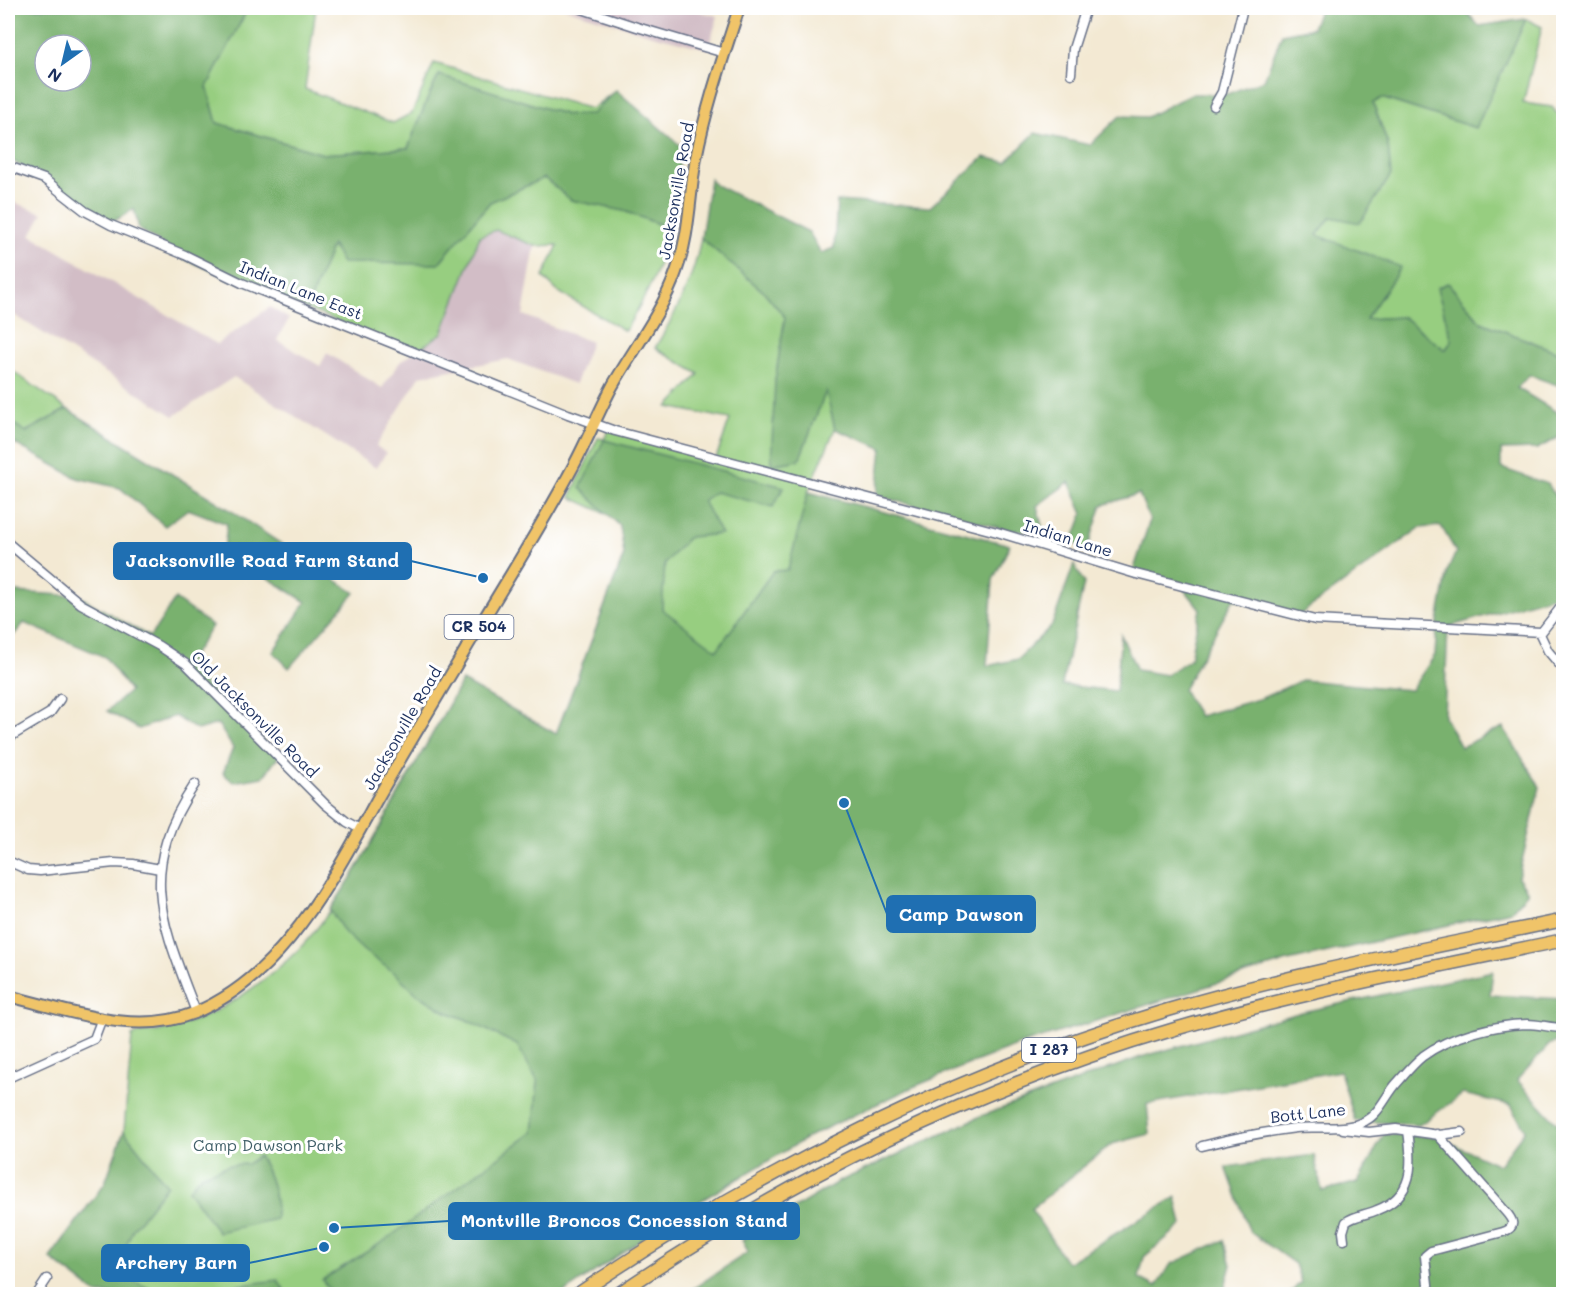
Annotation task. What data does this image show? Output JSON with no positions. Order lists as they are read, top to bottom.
{
  "streets": {
    "highway": ["I 287"],
    "main road": ["Jacksonville Road", "CR 504"],
    "street": [
      "Indian Lane East",
      "Indian Lane",
      "Old Jacksonville Road",
      "Bott Lane"
    ]
  },
  "crossings": [
    ["Jacksonville Road", "Indian Lane East"],
    ["Jacksonville Road", "Indian Lane"],
    ["Jacksonville Road", "Old Jacksonville Road"],
    ["Indian Lane East", "Indian Lane"]
  ],
  "parks": ["Camp Dawson Park"],
  "places": [
    "Jacksonville Road Farm Stand",
    "Camp Dawson",
    "Montville Broncos Concession Stand",
    "Archery Barn"
  ],
  "north": "bottom left"
}
